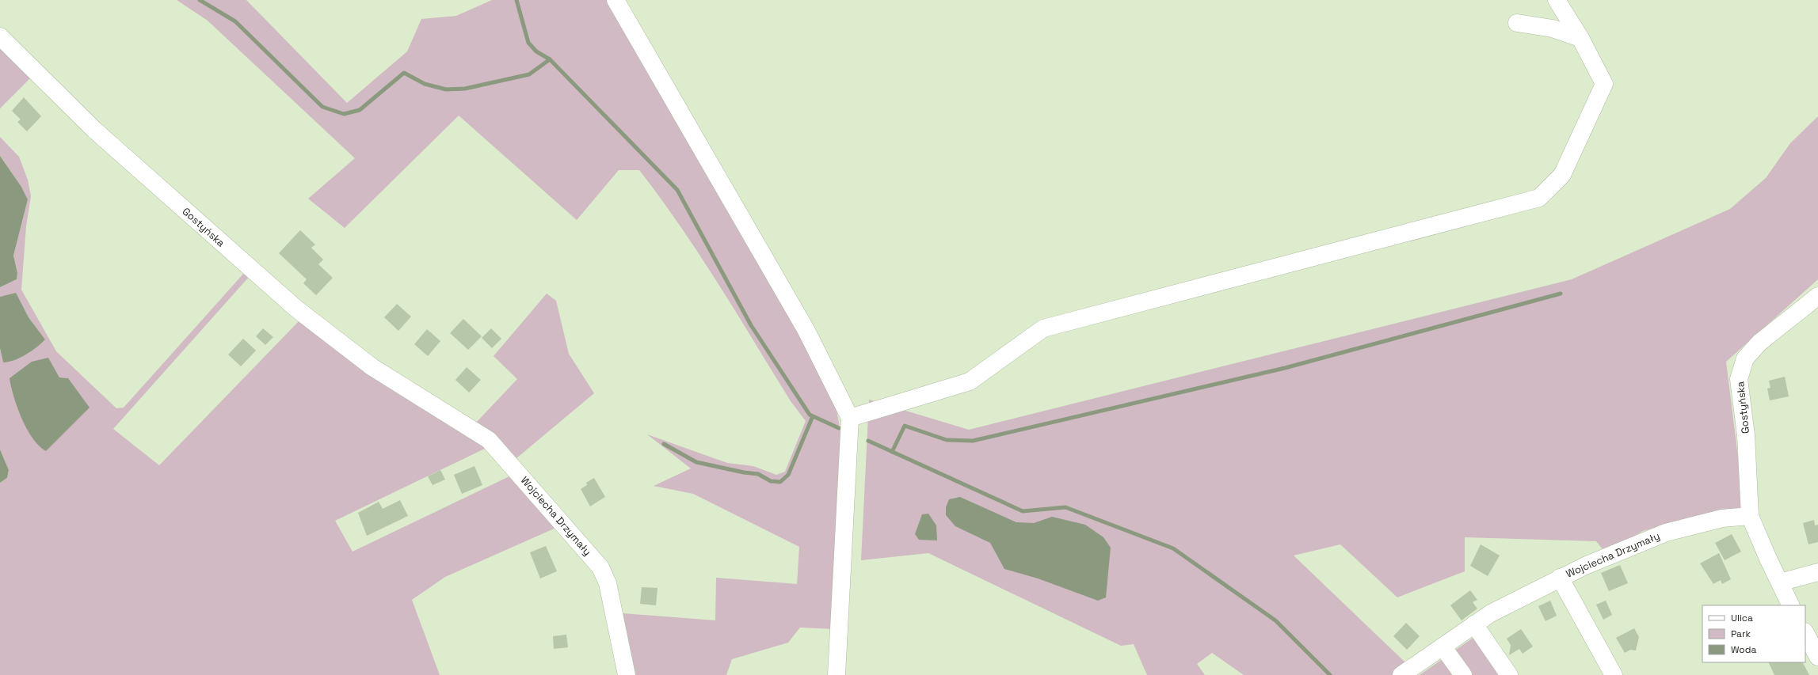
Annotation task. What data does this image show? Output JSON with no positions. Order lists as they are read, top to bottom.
{
  "streets": {
    "street": ["Gostyńska", "Wojciecha Drzymały"]
  },
  "crossings": [
    ["Gostyńska", "Wojciecha Drzymały"]
  ],
  "legend": ["Ulica", "Park", "Woda"]
}
